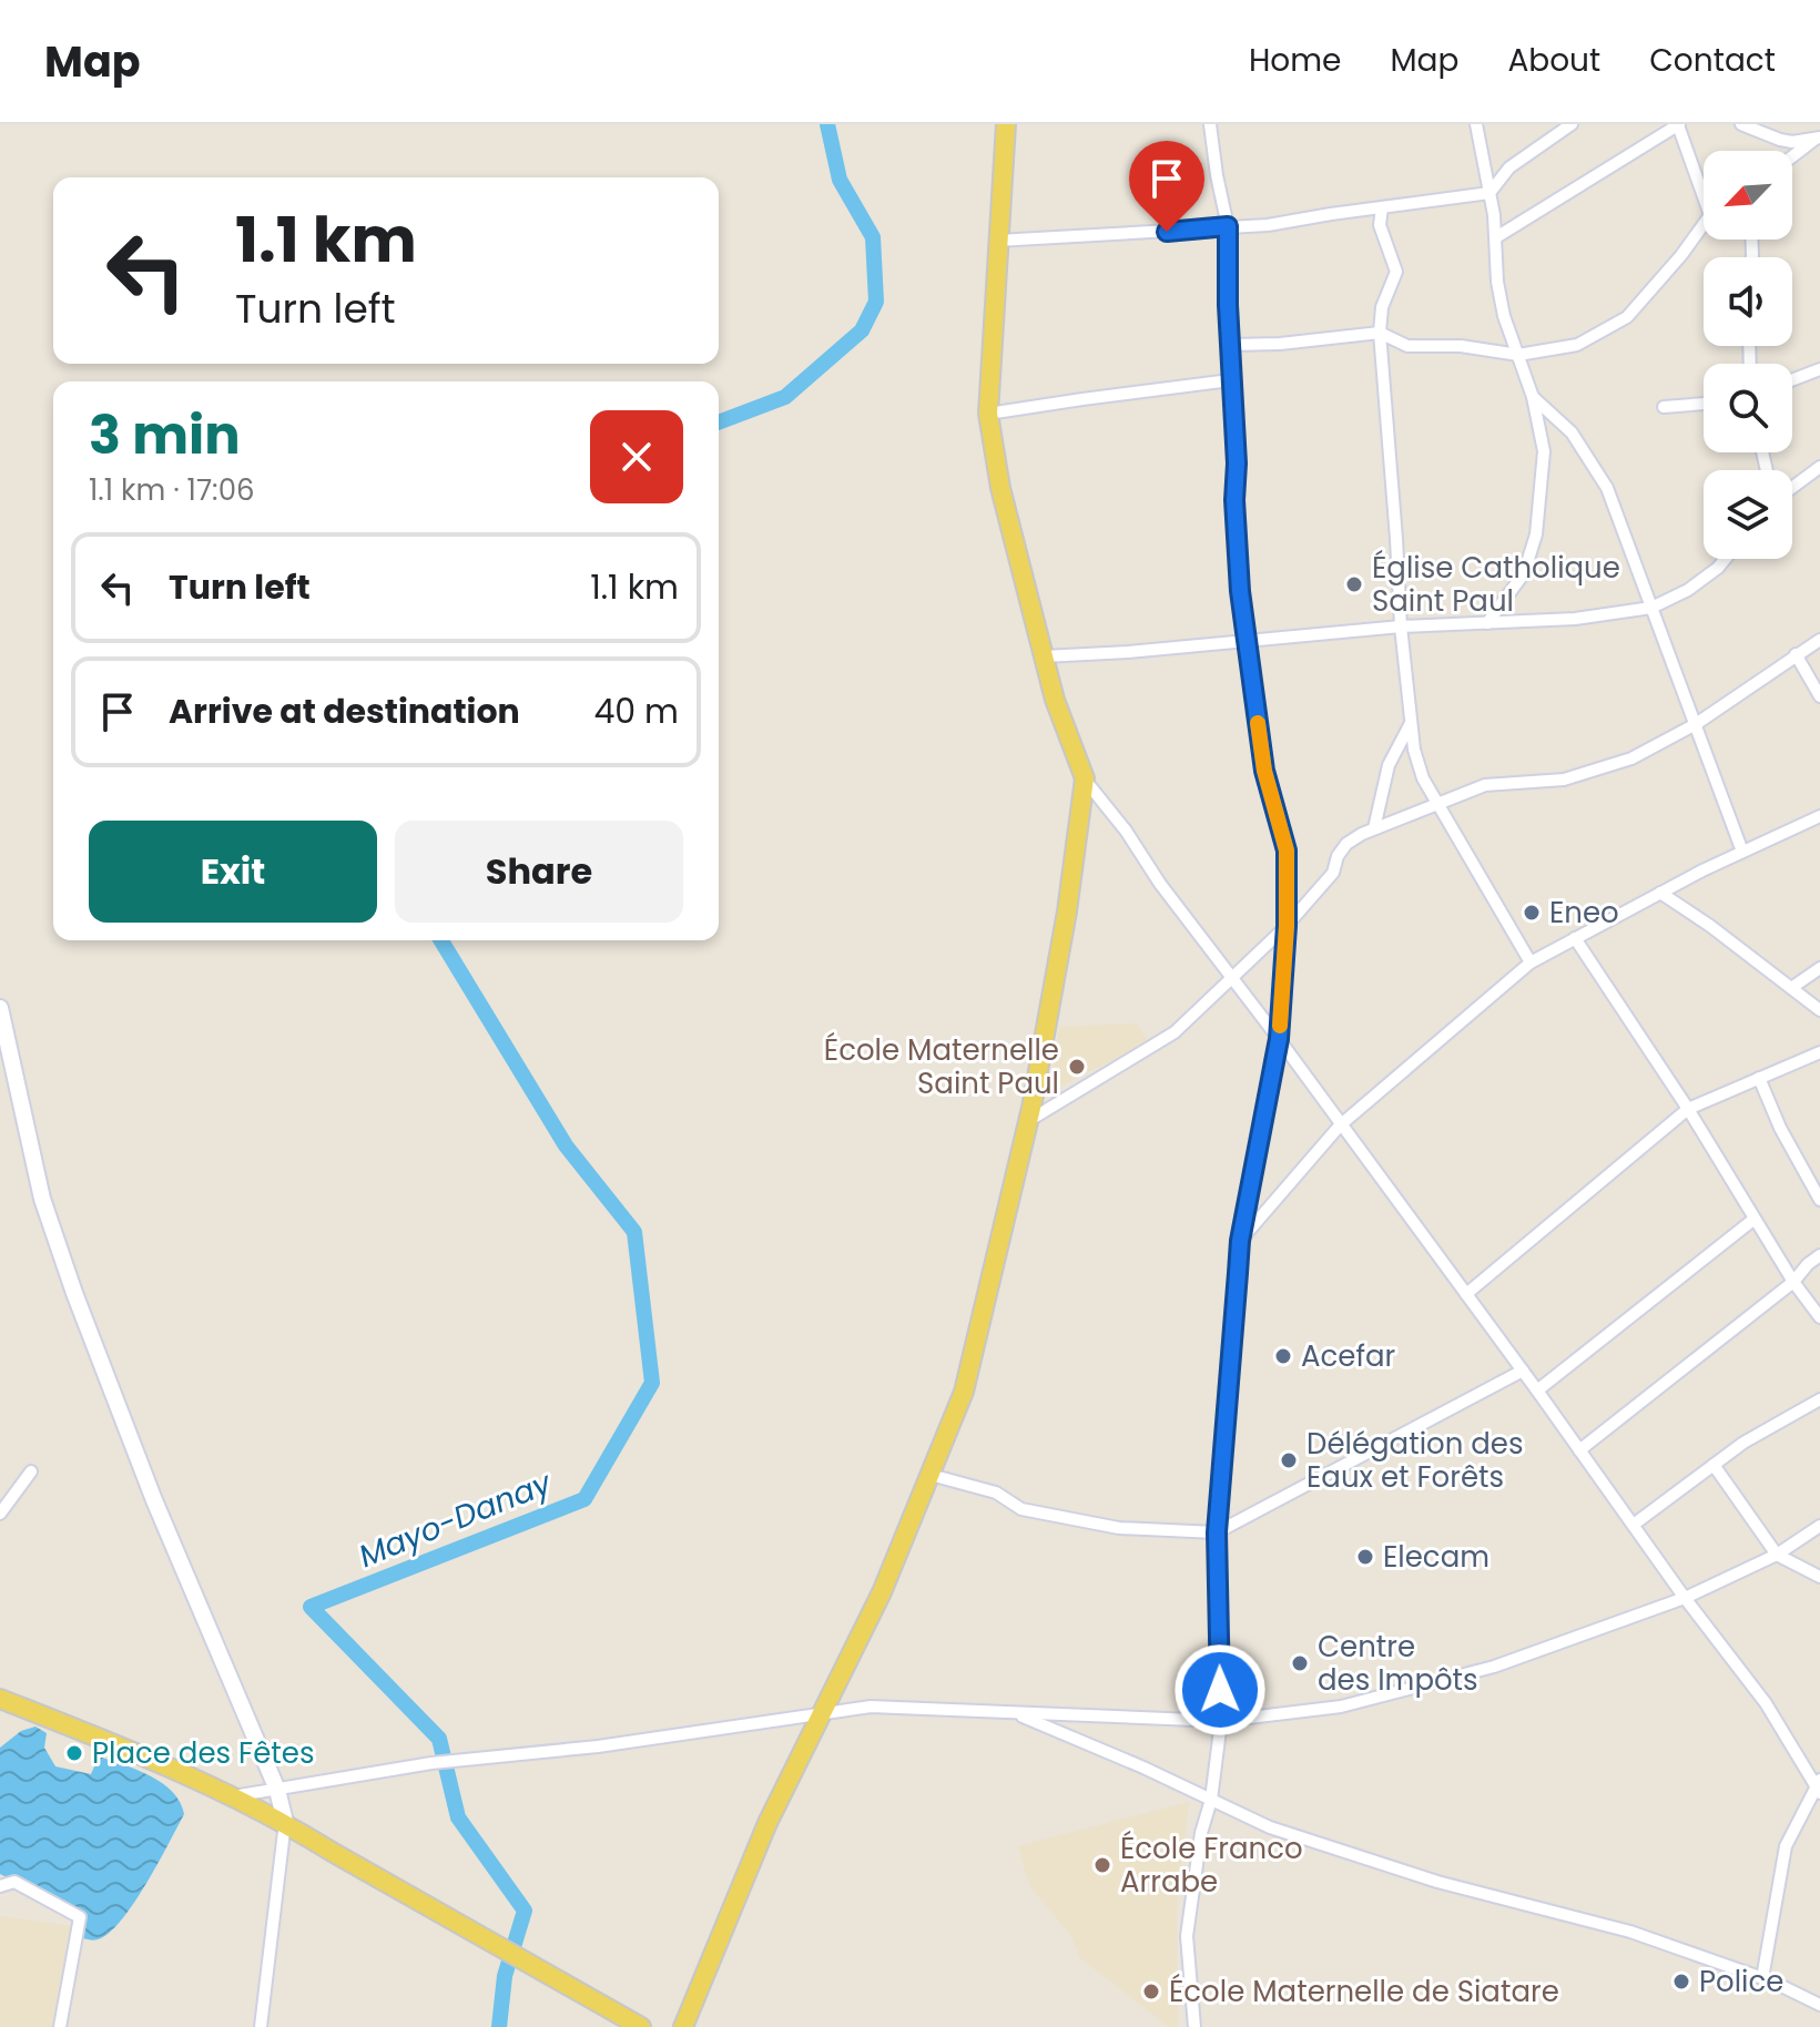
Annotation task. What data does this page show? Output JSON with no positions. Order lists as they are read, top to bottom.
{
  "water": ["Mayo-Danay"],
  "places": [
    "Église Catholique Saint Paul",
    "Eneo",
    "École Maternelle Saint Paul",
    "Acefar",
    "Délégation des Eaux et Forêts",
    "Elecam",
    "Centre des Impôts",
    "Place des Fêtes",
    "École Franco Arrabe",
    "Police",
    "École Maternelle de Siatare"
  ],
  "north": "bottom left",
  "page": {
    "header": "Map",
    "nav": [
      "Home",
      "Map",
      "About",
      "Contact"
    ],
    "turn": ["1.1 km", "Turn left"],
    "heading": ["3 min", "1.1 km · 17:06"],
    "list": [
      {
        "name": "Turn left",
        "value": "1.1 km"
      },
      {
        "name": "Arrive at destination",
        "value": "40 m"
      }
    ],
    "buttons": ["Exit", "Share"]
  }
}
